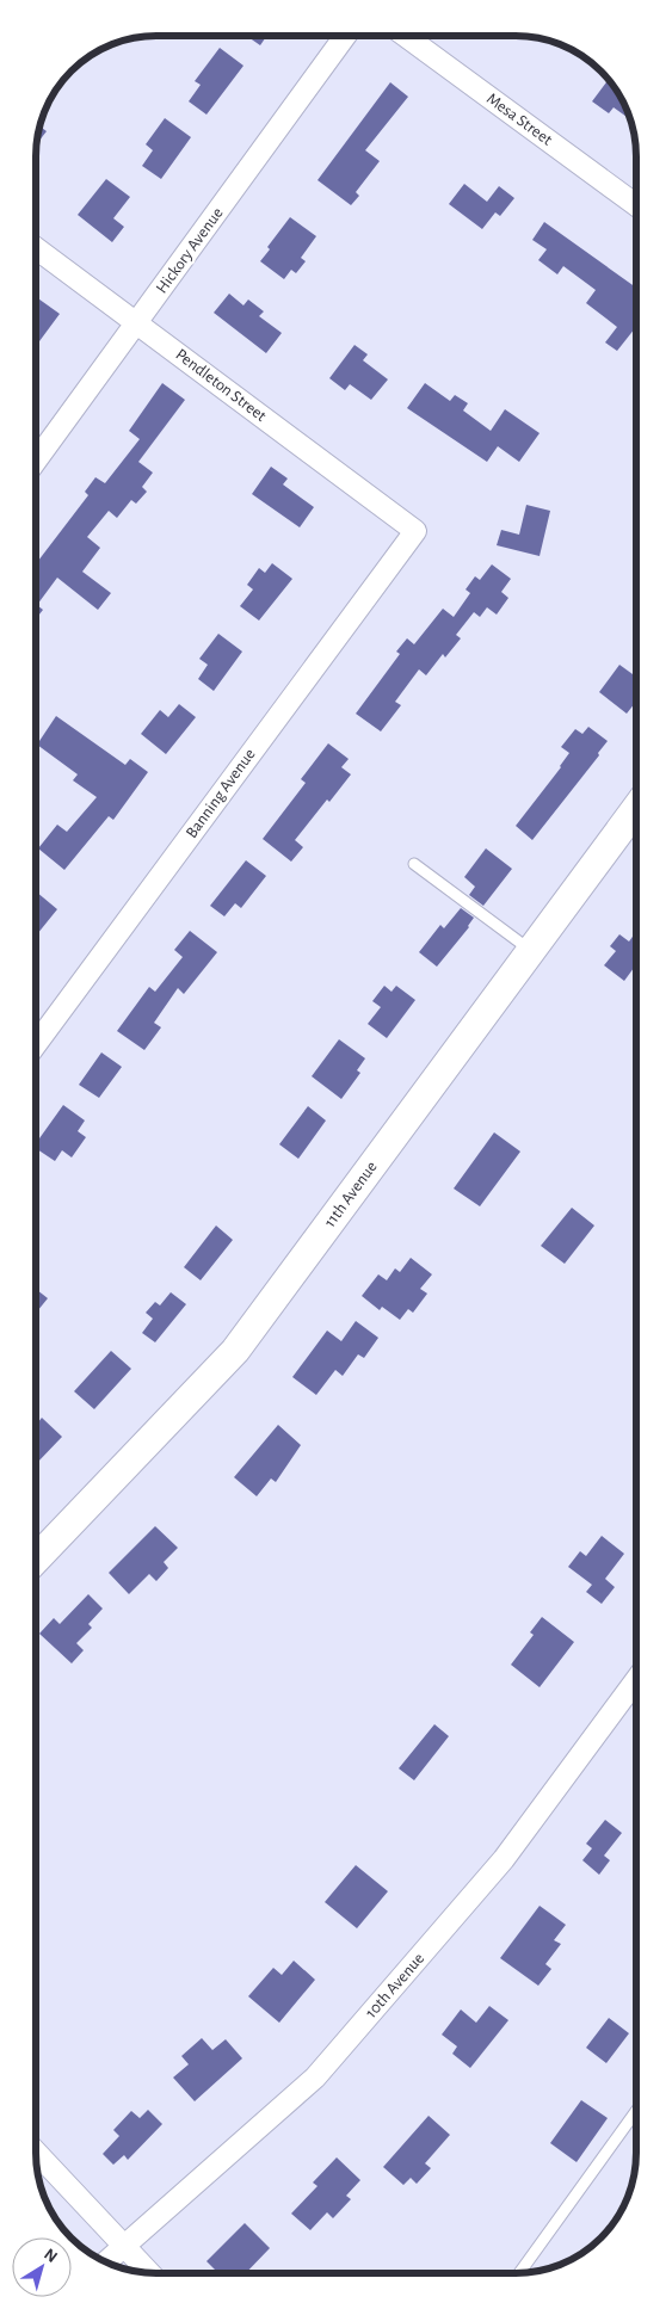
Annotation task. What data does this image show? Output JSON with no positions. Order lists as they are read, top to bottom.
{
  "streets": {
    "main road": ["11th Avenue"],
    "street": [
      "Mesa Street",
      "Hickory Avenue",
      "Pendleton Street",
      "Banning Avenue",
      "10th Avenue"
    ]
  },
  "crossings": [
    ["Hickory Avenue", "Pendleton Street"],
    ["Pendleton Street", "Banning Avenue"]
  ],
  "north": "top right"
}
